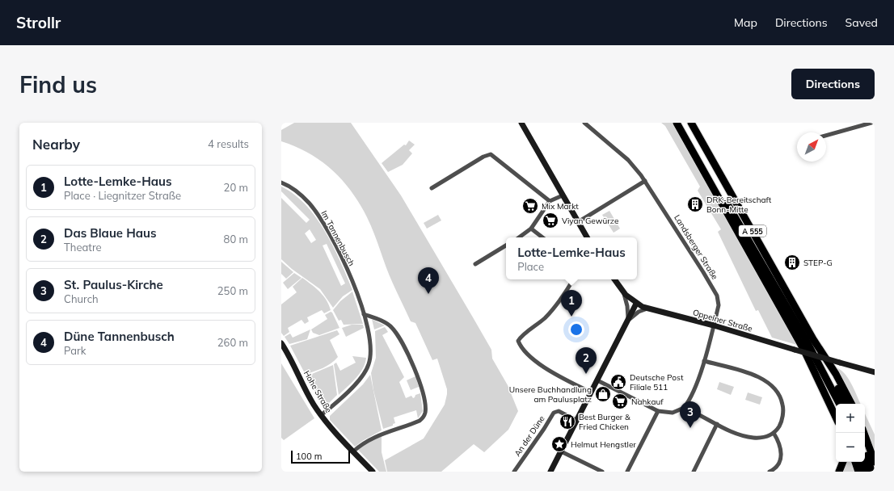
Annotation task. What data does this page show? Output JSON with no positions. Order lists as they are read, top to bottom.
{
  "streets": {
    "highway": ["A 555"],
    "street": [
      "Im Tannenbusch",
      "Landsberger Straße",
      "Oppelner Straße",
      "Hohe Straße",
      "An der Düne"
    ]
  },
  "crossings": [
    ["Im Tannenbusch", "Hohe Straße"],
    ["Landsberger Straße", "Oppelner Straße"]
  ],
  "places": {
    "building": ["DRK-Bereitschaft Bonn-Mitte", "STEP-G"],
    "supermarket": ["Mix Markt", "Viyan Gewürze", "Nahkauf"],
    "public building": ["Deutsche Post Filiale 511"],
    "shop": ["Unsere Buchhandlung am Paulusplatz"],
    "restaurant": ["Best Burger & Fried Chicken"],
    "place": ["Helmut Hengstler"]
  },
  "scale_bar": "100 m",
  "north": "top right",
  "page": {
    "header": "Strollr",
    "nav": ["Map", "Directions", "Saved"],
    "buttons": "Directions",
    "title": "Find us",
    "heading": ["Nearby", "4 results"],
    "list": [
      {
        "mark": "1",
        "name": "Lotte-Lemke-Haus",
        "note": "Place · Liegnitzer Straße",
        "value": "20 m"
      },
      {
        "mark": "2",
        "name": "Das Blaue Haus",
        "note": "Theatre",
        "value": "80 m"
      },
      {
        "mark": "3",
        "name": "St. Paulus-Kirche",
        "note": "Church",
        "value": "250 m"
      },
      {
        "mark": "4",
        "name": "Düne Tannenbusch",
        "note": "Park",
        "value": "260 m"
      }
    ],
    "popup": ["Lotte-Lemke-Haus", "Place"],
    "pins": [
      "4",
      "1",
      "2",
      "3"
    ],
    "map_buttons": ["+", "−"],
    "scale": "100 m"
  }
}
